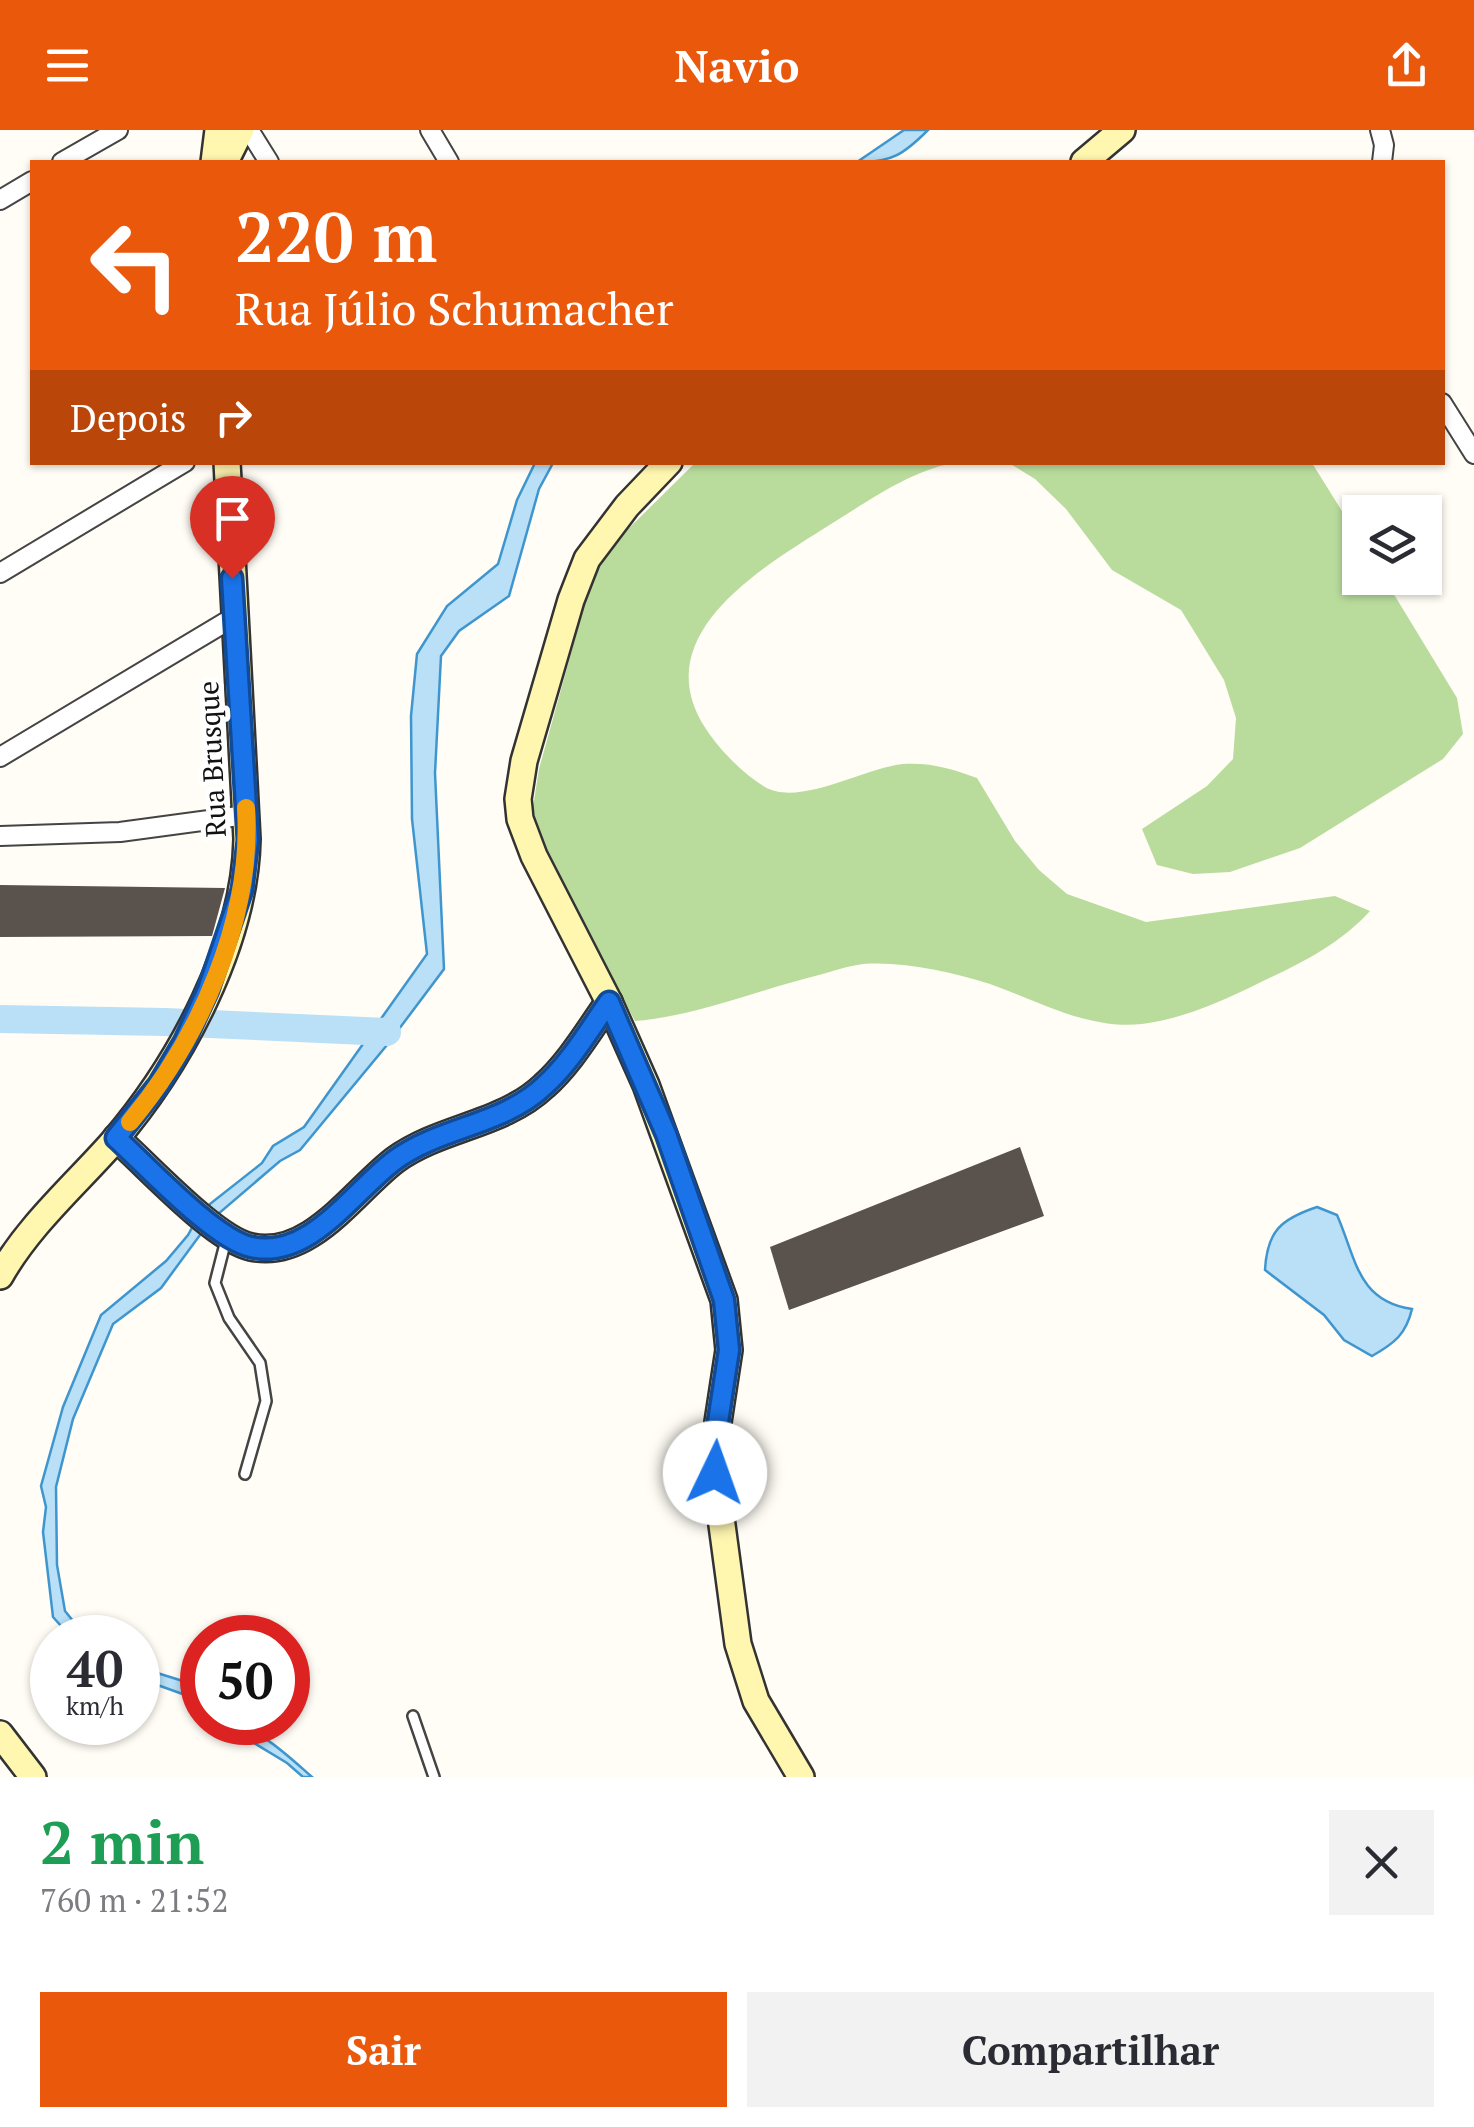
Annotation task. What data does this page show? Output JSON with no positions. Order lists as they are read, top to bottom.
{
  "streets": {
    "main road": ["Rua Brusque"]
  },
  "page": {
    "header": "Navio",
    "turn": ["220 m", "Rua Júlio Schumacher"],
    "then": "Depois",
    "speed": "40 km/h",
    "limit": "50",
    "heading": ["2 min", "760 m · 21:52"],
    "buttons": ["Sair", "Compartilhar"]
  }
}
